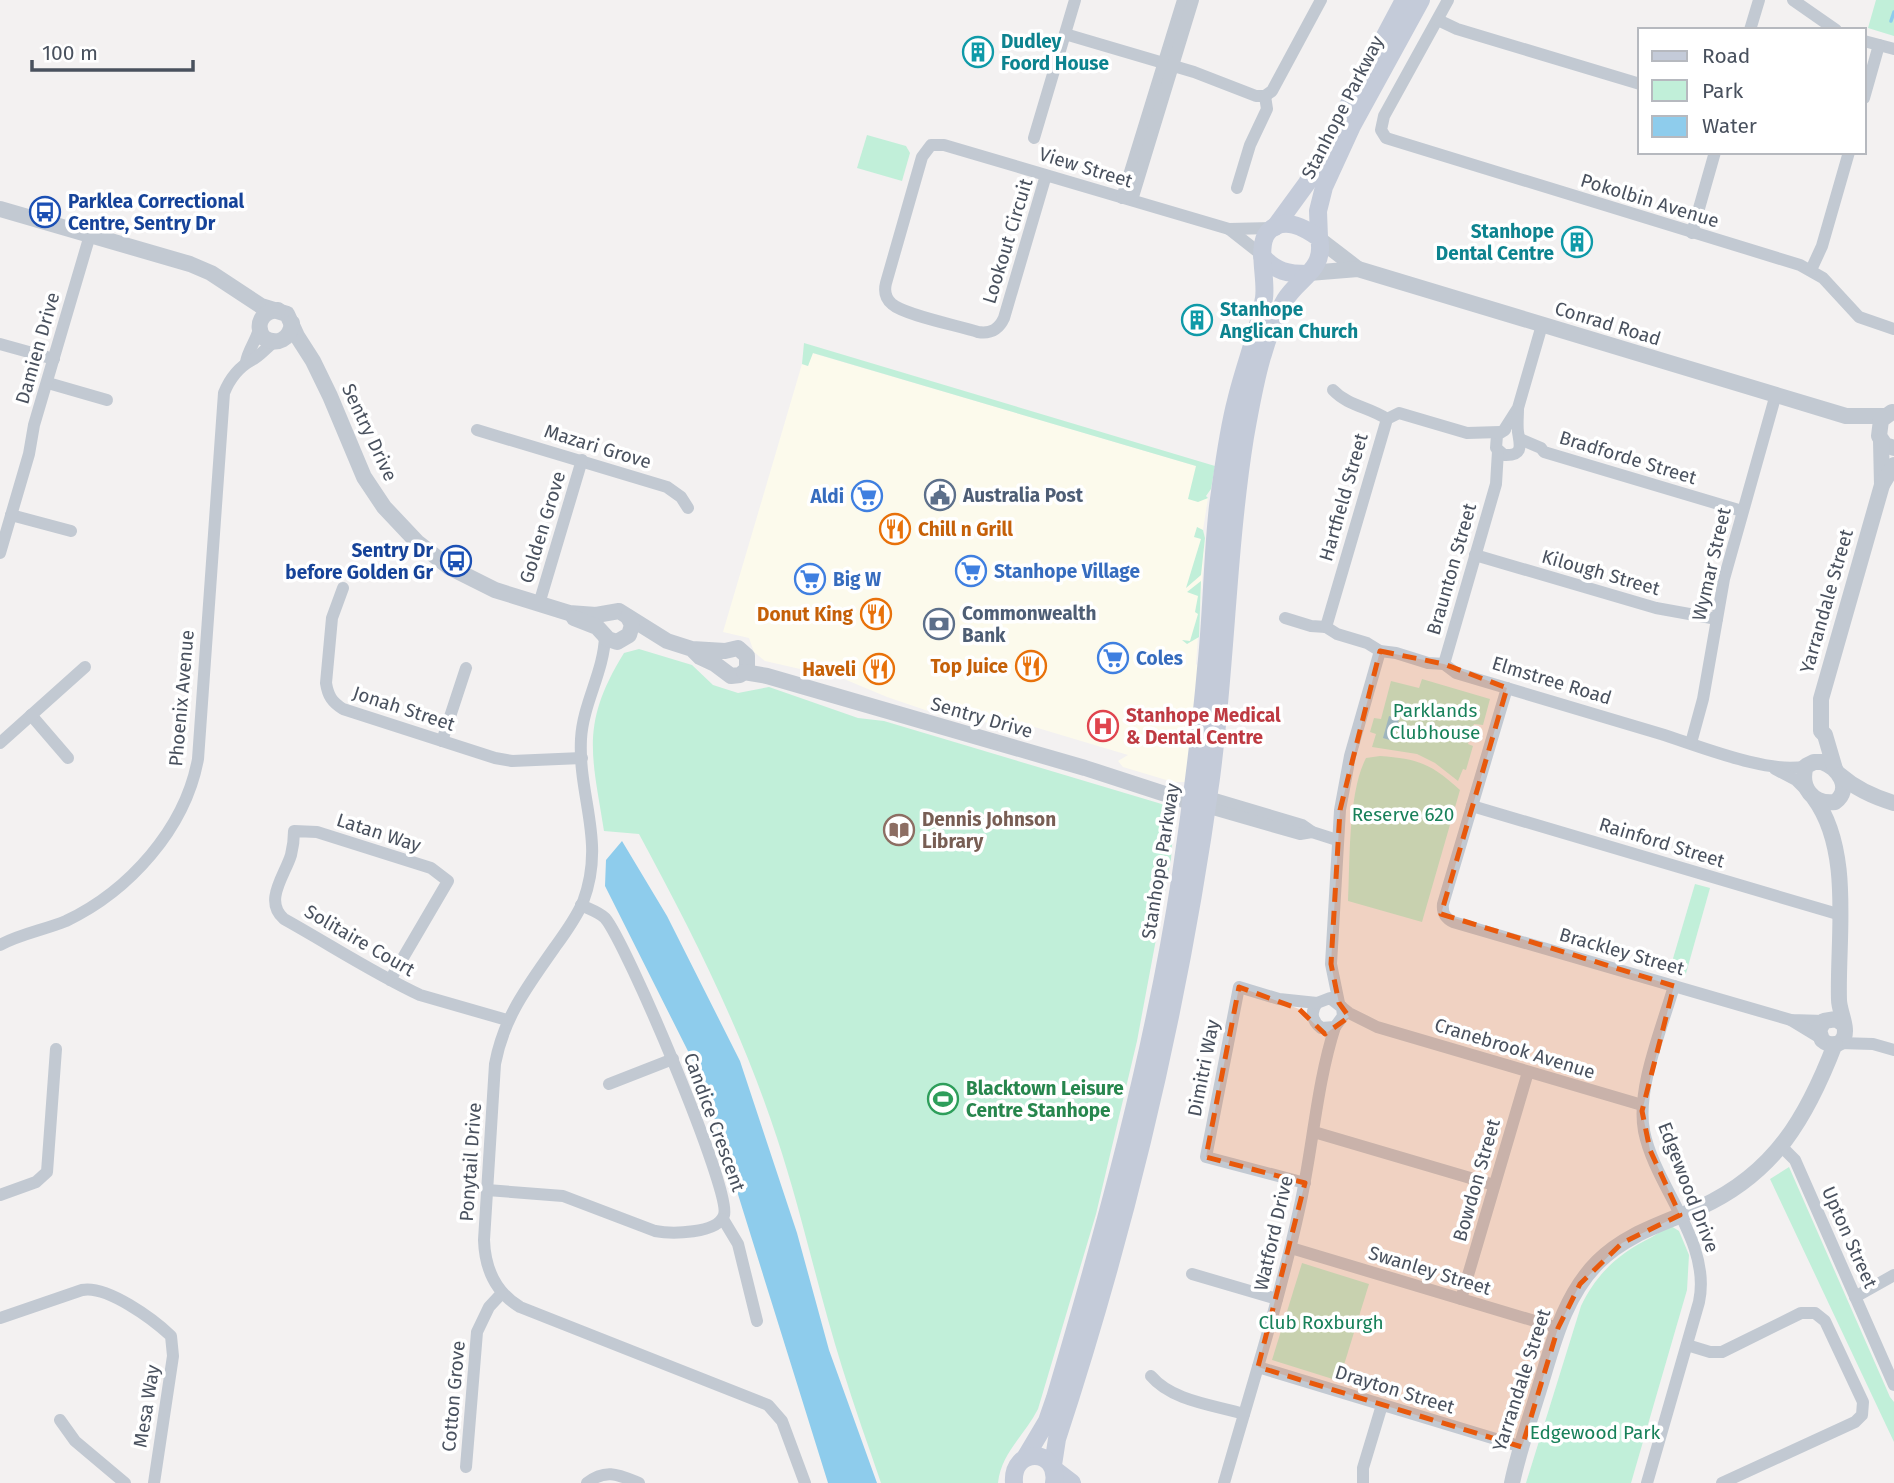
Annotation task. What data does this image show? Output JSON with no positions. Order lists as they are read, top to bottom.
{
  "streets": {
    "main road": ["Stanhope Parkway"],
    "street": [
      "View Street",
      "Pokolbin Avenue",
      "Lookout Circuit",
      "Conrad Road",
      "Damien Drive",
      "Sentry Drive",
      "Mazari Grove",
      "Bradforde Street",
      "Hartfield Street",
      "Golden Grove",
      "Wymar Street",
      "Braunton Street",
      "Kilough Street",
      "Yarrandale Street",
      "Elmstree Road",
      "Phoenix Avenue",
      "Jonah Street",
      "Latan Way",
      "Rainford Street",
      "Solitaire Court",
      "Brackley Street",
      "Cranebrook Avenue",
      "Dimitri Way",
      "Candice Crescent",
      "Ponytail Drive",
      "Bowdon Street",
      "Edgewood Drive",
      "Watford Drive",
      "Upton Street",
      "Swanley Street",
      "Drayton Street",
      "Cotton Grove",
      "Mesa Way"
    ]
  },
  "crossings": [
    ["Stanhope Parkway", "View Street"],
    ["Stanhope Parkway", "Conrad Road"],
    ["Stanhope Parkway", "Sentry Drive"],
    ["View Street", "Lookout Circuit"],
    ["View Street", "Conrad Road"],
    ["Conrad Road", "Wymar Street"],
    ["Conrad Road", "Yarrandale Street"],
    ["Sentry Drive", "Golden Grove"],
    ["Sentry Drive", "Phoenix Avenue"],
    ["Sentry Drive", "Ponytail Drive"],
    ["Mazari Grove", "Golden Grove"],
    ["Bradforde Street", "Hartfield Street"],
    ["Bradforde Street", "Wymar Street"],
    ["Bradforde Street", "Braunton Street"],
    ["Hartfield Street", "Braunton Street"],
    ["Hartfield Street", "Elmstree Road"],
    ["Wymar Street", "Kilough Street"],
    ["Wymar Street", "Elmstree Road"],
    ["Braunton Street", "Kilough Street"],
    ["Braunton Street", "Elmstree Road"],
    ["Yarrandale Street", "Elmstree Road"],
    ["Yarrandale Street", "Rainford Street"],
    ["Yarrandale Street", "Brackley Street"],
    ["Yarrandale Street", "Edgewood Drive"],
    ["Yarrandale Street", "Upton Street"],
    ["Yarrandale Street", "Swanley Street"],
    ["Yarrandale Street", "Drayton Street"],
    ["Jonah Street", "Ponytail Drive"],
    ["Latan Way", "Solitaire Court"],
    ["Rainford Street", "Brackley Street"],
    ["Solitaire Court", "Ponytail Drive"],
    ["Brackley Street", "Edgewood Drive"],
    ["Cranebrook Avenue", "Bowdon Street"],
    ["Cranebrook Avenue", "Edgewood Drive"],
    ["Cranebrook Avenue", "Watford Drive"],
    ["Dimitri Way", "Watford Drive"],
    ["Candice Crescent", "Ponytail Drive"],
    ["Ponytail Drive", "Cotton Grove"],
    ["Bowdon Street", "Swanley Street"],
    ["Watford Drive", "Swanley Street"],
    ["Watford Drive", "Drayton Street"]
  ],
  "parks": [
    "Parklands Clubhouse",
    "Reserve 620",
    "Club Roxburgh",
    "Edgewood Park"
  ],
  "places": {
    "building": ["Dudley Foord House", "Stanhope Dental Centre", "Stanhope Anglican Church"],
    "bus stop": ["Parklea Correctional Centre, Sentry Dr", "Sentry Dr before Golden Gr"],
    "public building": ["Australia Post"],
    "supermarket": [
      "Aldi",
      "Stanhope Village",
      "Big W",
      "Coles"
    ],
    "restaurant": [
      "Chill n Grill",
      "Donut King",
      "Top Juice",
      "Haveli"
    ],
    "bank": ["Commonwealth Bank"],
    "hospital": ["Stanhope Medical & Dental Centre"],
    "library": ["Dennis Johnson Library"],
    "sports": ["Blacktown Leisure Centre Stanhope"]
  },
  "legend": ["Road", "Park", "Water"],
  "scale_bar": "100 m"
}
